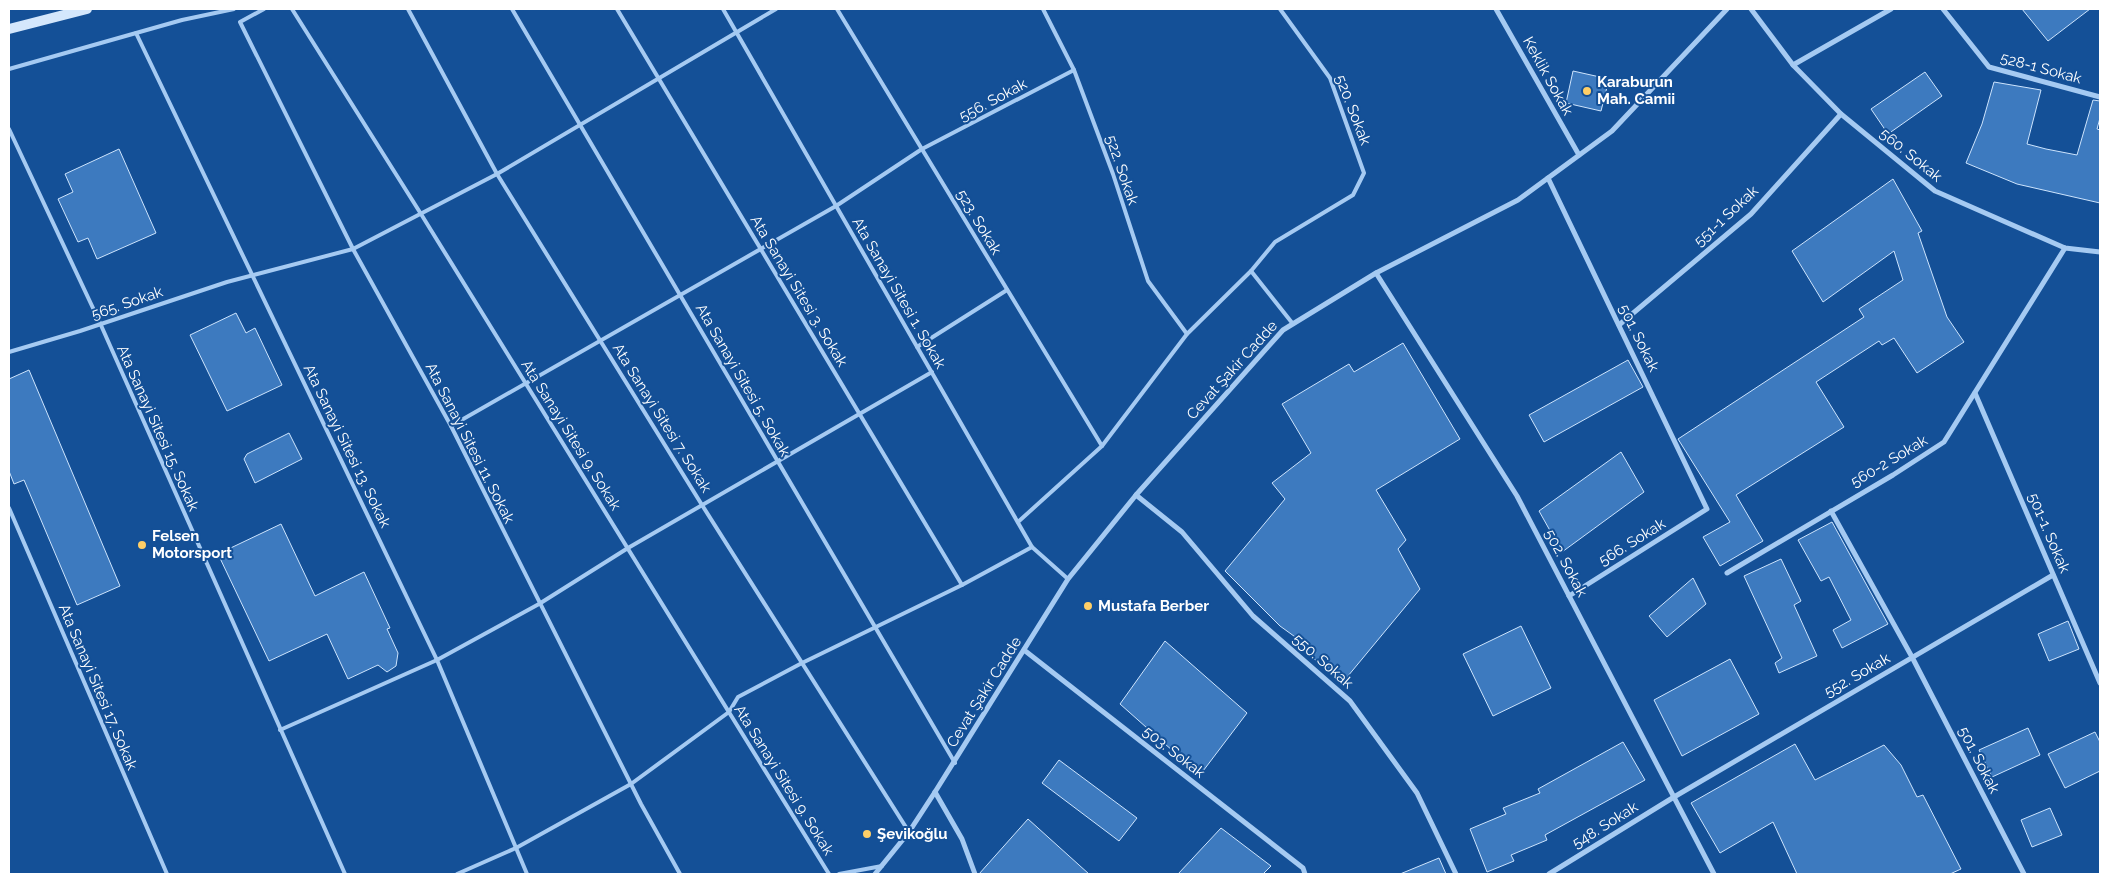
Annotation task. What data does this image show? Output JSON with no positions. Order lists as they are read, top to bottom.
{
  "streets": {
    "street": [
      "528-1 Sokak",
      "Keklik Sokak",
      "560. Sokak",
      "551-1 Sokak",
      "501. Sokak",
      "Cevat Şakir Cadde",
      "560-2 Sokak",
      "501-1. Sokak",
      "566. Sokak",
      "502. Sokak",
      "550. Sokak",
      "552. Sokak",
      "503. Sokak",
      "548. Sokak"
    ],
    "lane": [
      "556. Sokak",
      "520. Sokak",
      "522. Sokak",
      "523. Sokak",
      "Ata Sanayi Sitesi 3. Sokak",
      "Ata Sanayi Sitesi 1. Sokak",
      "565. Sokak",
      "Ata Sanayi Sitesi 5. Sokak",
      "Ata Sanayi Sitesi 7. Sokak",
      "Ata Sanayi Sitesi 15. Sokak",
      "Ata Sanayi Sitesi 9. Sokak",
      "Ata Sanayi Sitesi 11. Sokak",
      "Ata Sanayi Sitesi 13. Sokak",
      "Ata Sanayi Sitesi 17. Sokak"
    ]
  },
  "crossings": [
    ["Keklik Sokak", "Cevat Şakir Cadde"],
    ["556. Sokak", "522. Sokak"],
    ["556. Sokak", "523. Sokak"],
    ["556. Sokak", "Ata Sanayi Sitesi 3. Sokak"],
    ["556. Sokak", "Ata Sanayi Sitesi 1. Sokak"],
    ["556. Sokak", "Ata Sanayi Sitesi 5. Sokak"],
    ["556. Sokak", "Ata Sanayi Sitesi 7. Sokak"],
    ["556. Sokak", "Ata Sanayi Sitesi 9. Sokak"],
    ["556. Sokak", "Ata Sanayi Sitesi 11. Sokak"],
    ["560. Sokak", "551-1 Sokak"],
    ["560. Sokak", "560-2 Sokak"],
    ["551-1 Sokak", "501. Sokak"],
    ["Ata Sanayi Sitesi 3. Sokak", "565. Sokak"],
    ["Ata Sanayi Sitesi 1. Sokak", "565. Sokak"],
    ["Ata Sanayi Sitesi 1. Sokak", "Cevat Şakir Cadde"],
    ["565. Sokak", "Ata Sanayi Sitesi 5. Sokak"],
    ["565. Sokak", "Ata Sanayi Sitesi 7. Sokak"],
    ["565. Sokak", "Ata Sanayi Sitesi 15. Sokak"],
    ["565. Sokak", "Ata Sanayi Sitesi 9. Sokak"],
    ["565. Sokak", "Ata Sanayi Sitesi 11. Sokak"],
    ["565. Sokak", "Ata Sanayi Sitesi 13. Sokak"],
    ["501. Sokak", "Cevat Şakir Cadde"],
    ["501. Sokak", "560-2 Sokak"],
    ["501. Sokak", "566. Sokak"],
    ["501. Sokak", "552. Sokak"],
    ["Cevat Şakir Cadde", "Ata Sanayi Sitesi 5. Sokak"],
    ["Cevat Şakir Cadde", "Ata Sanayi Sitesi 7. Sokak"],
    ["Cevat Şakir Cadde", "502. Sokak"],
    ["Cevat Şakir Cadde", "550. Sokak"],
    ["Cevat Şakir Cadde", "503. Sokak"],
    ["560-2 Sokak", "501-1. Sokak"],
    ["501-1. Sokak", "552. Sokak"],
    ["566. Sokak", "502. Sokak"],
    ["502. Sokak", "552. Sokak"],
    ["502. Sokak", "548. Sokak"],
    ["552. Sokak", "548. Sokak"]
  ],
  "places": [
    "Karaburun Mah. Camii",
    "Felsen Motorsport",
    "Mustafa Berber",
    "Şevikoğlu"
  ]
}
